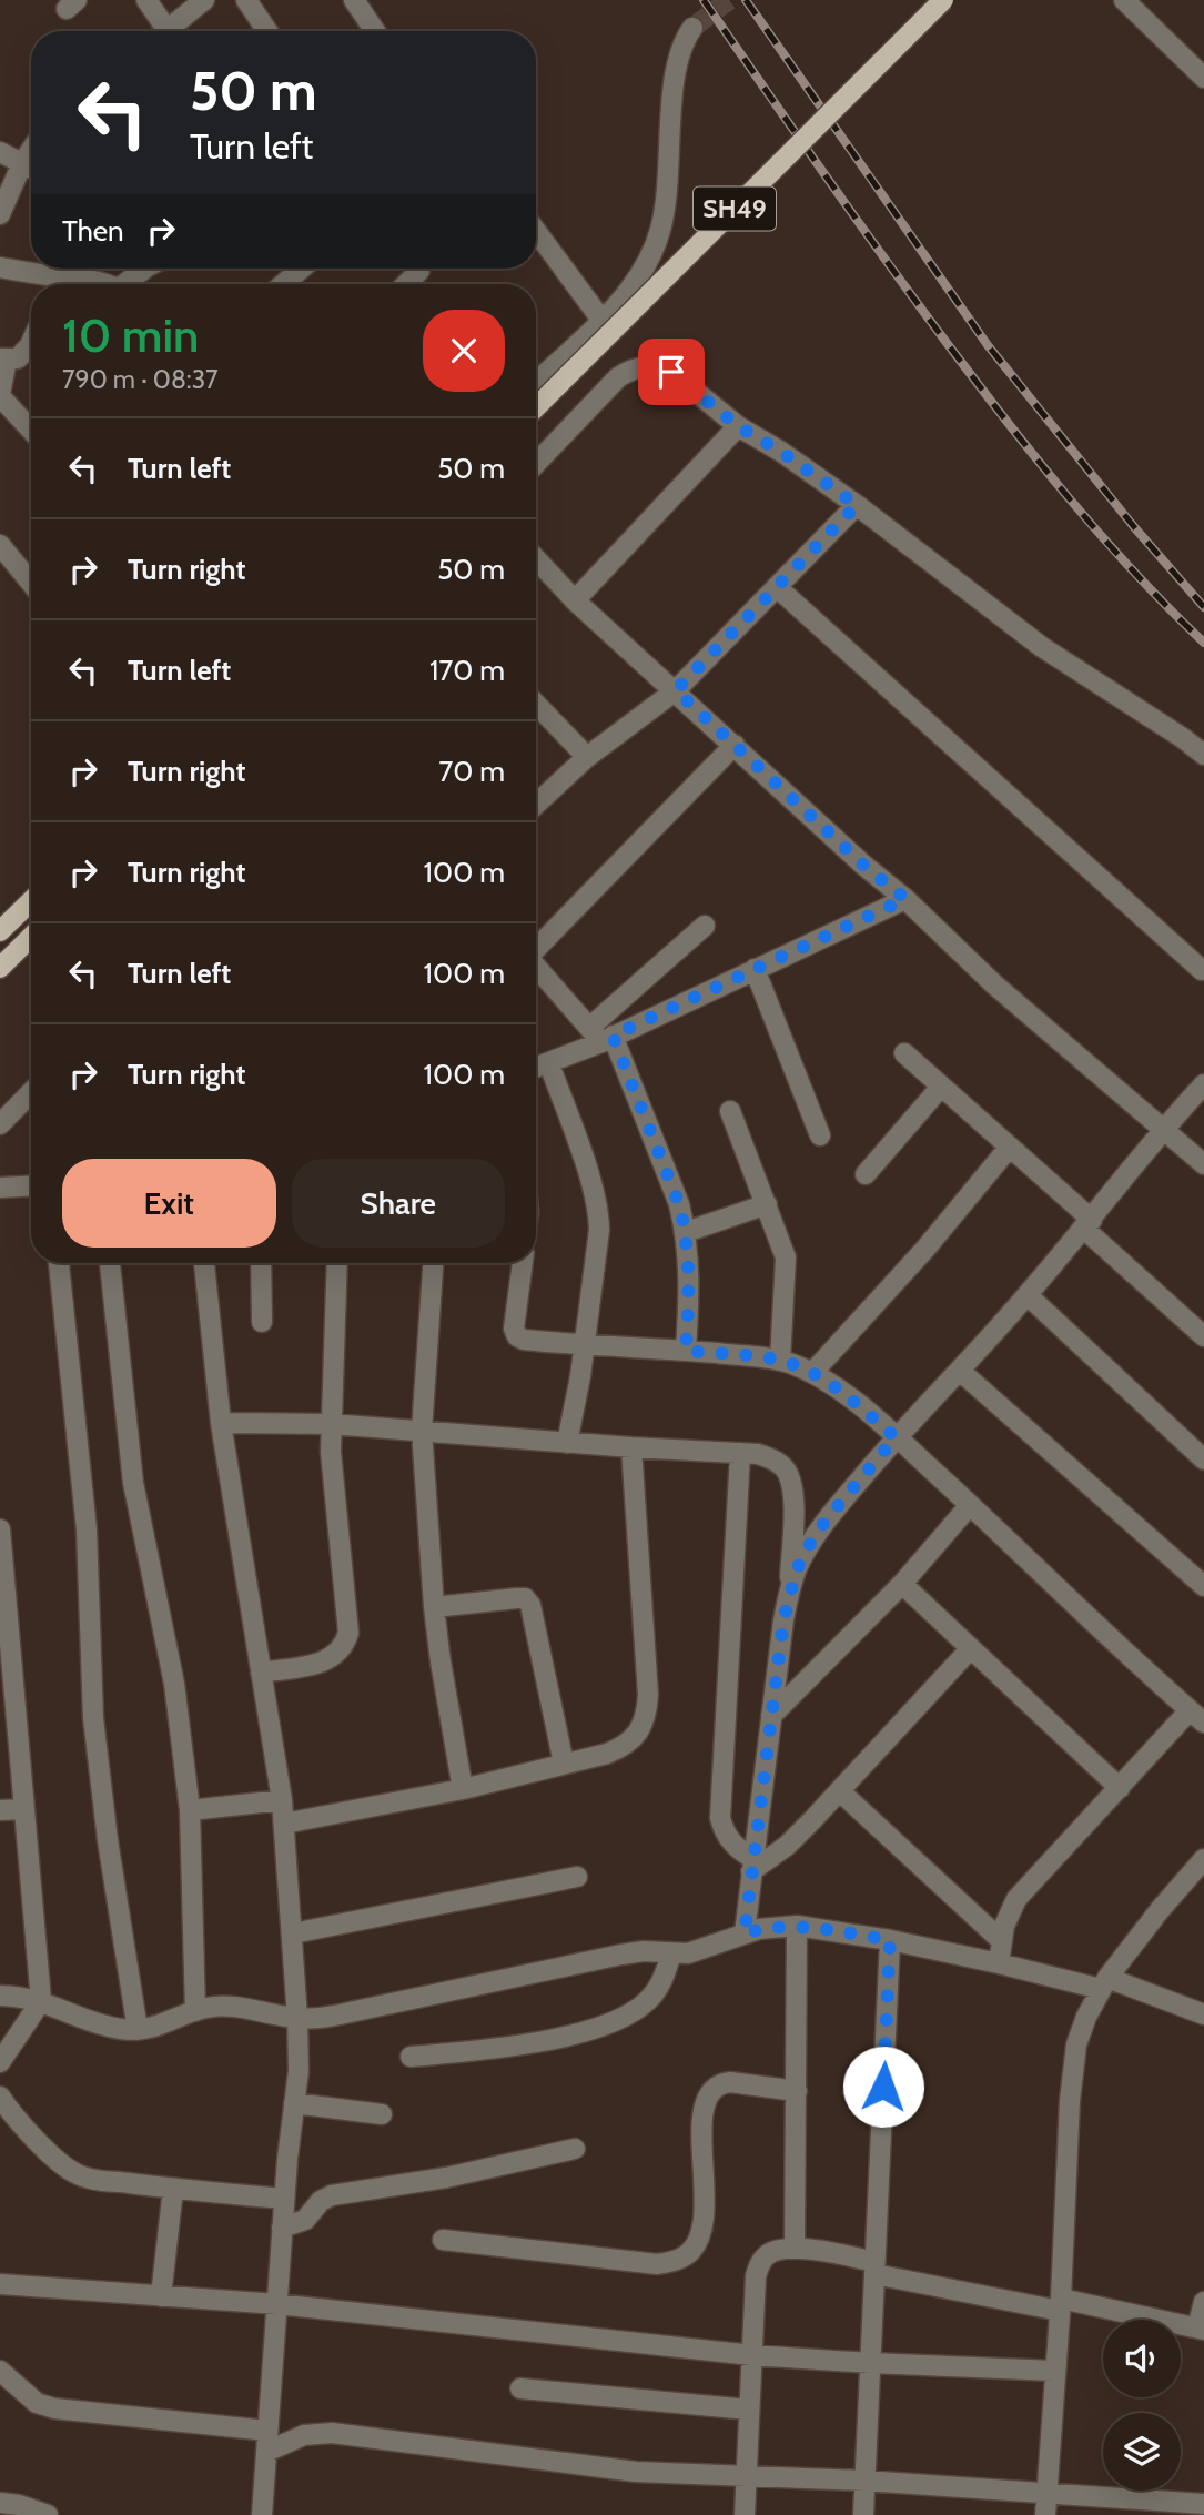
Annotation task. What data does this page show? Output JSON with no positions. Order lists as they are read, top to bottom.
{
  "streets": {
    "main road": ["SH49"]
  },
  "page": {
    "turn": ["50 m", "Turn left"],
    "then": "Then",
    "heading": ["10 min", "790 m · 08:37"],
    "list": [
      {
        "name": "Turn left",
        "value": "50 m"
      },
      {
        "name": "Turn right",
        "value": "50 m"
      },
      {
        "name": "Turn left",
        "value": "170 m"
      },
      {
        "name": "Turn right",
        "value": "70 m"
      },
      {
        "name": "Turn right",
        "value": "100 m"
      },
      {
        "name": "Turn left",
        "value": "100 m"
      },
      {
        "name": "Turn right",
        "value": "100 m"
      }
    ],
    "buttons": ["Exit", "Share"]
  }
}
